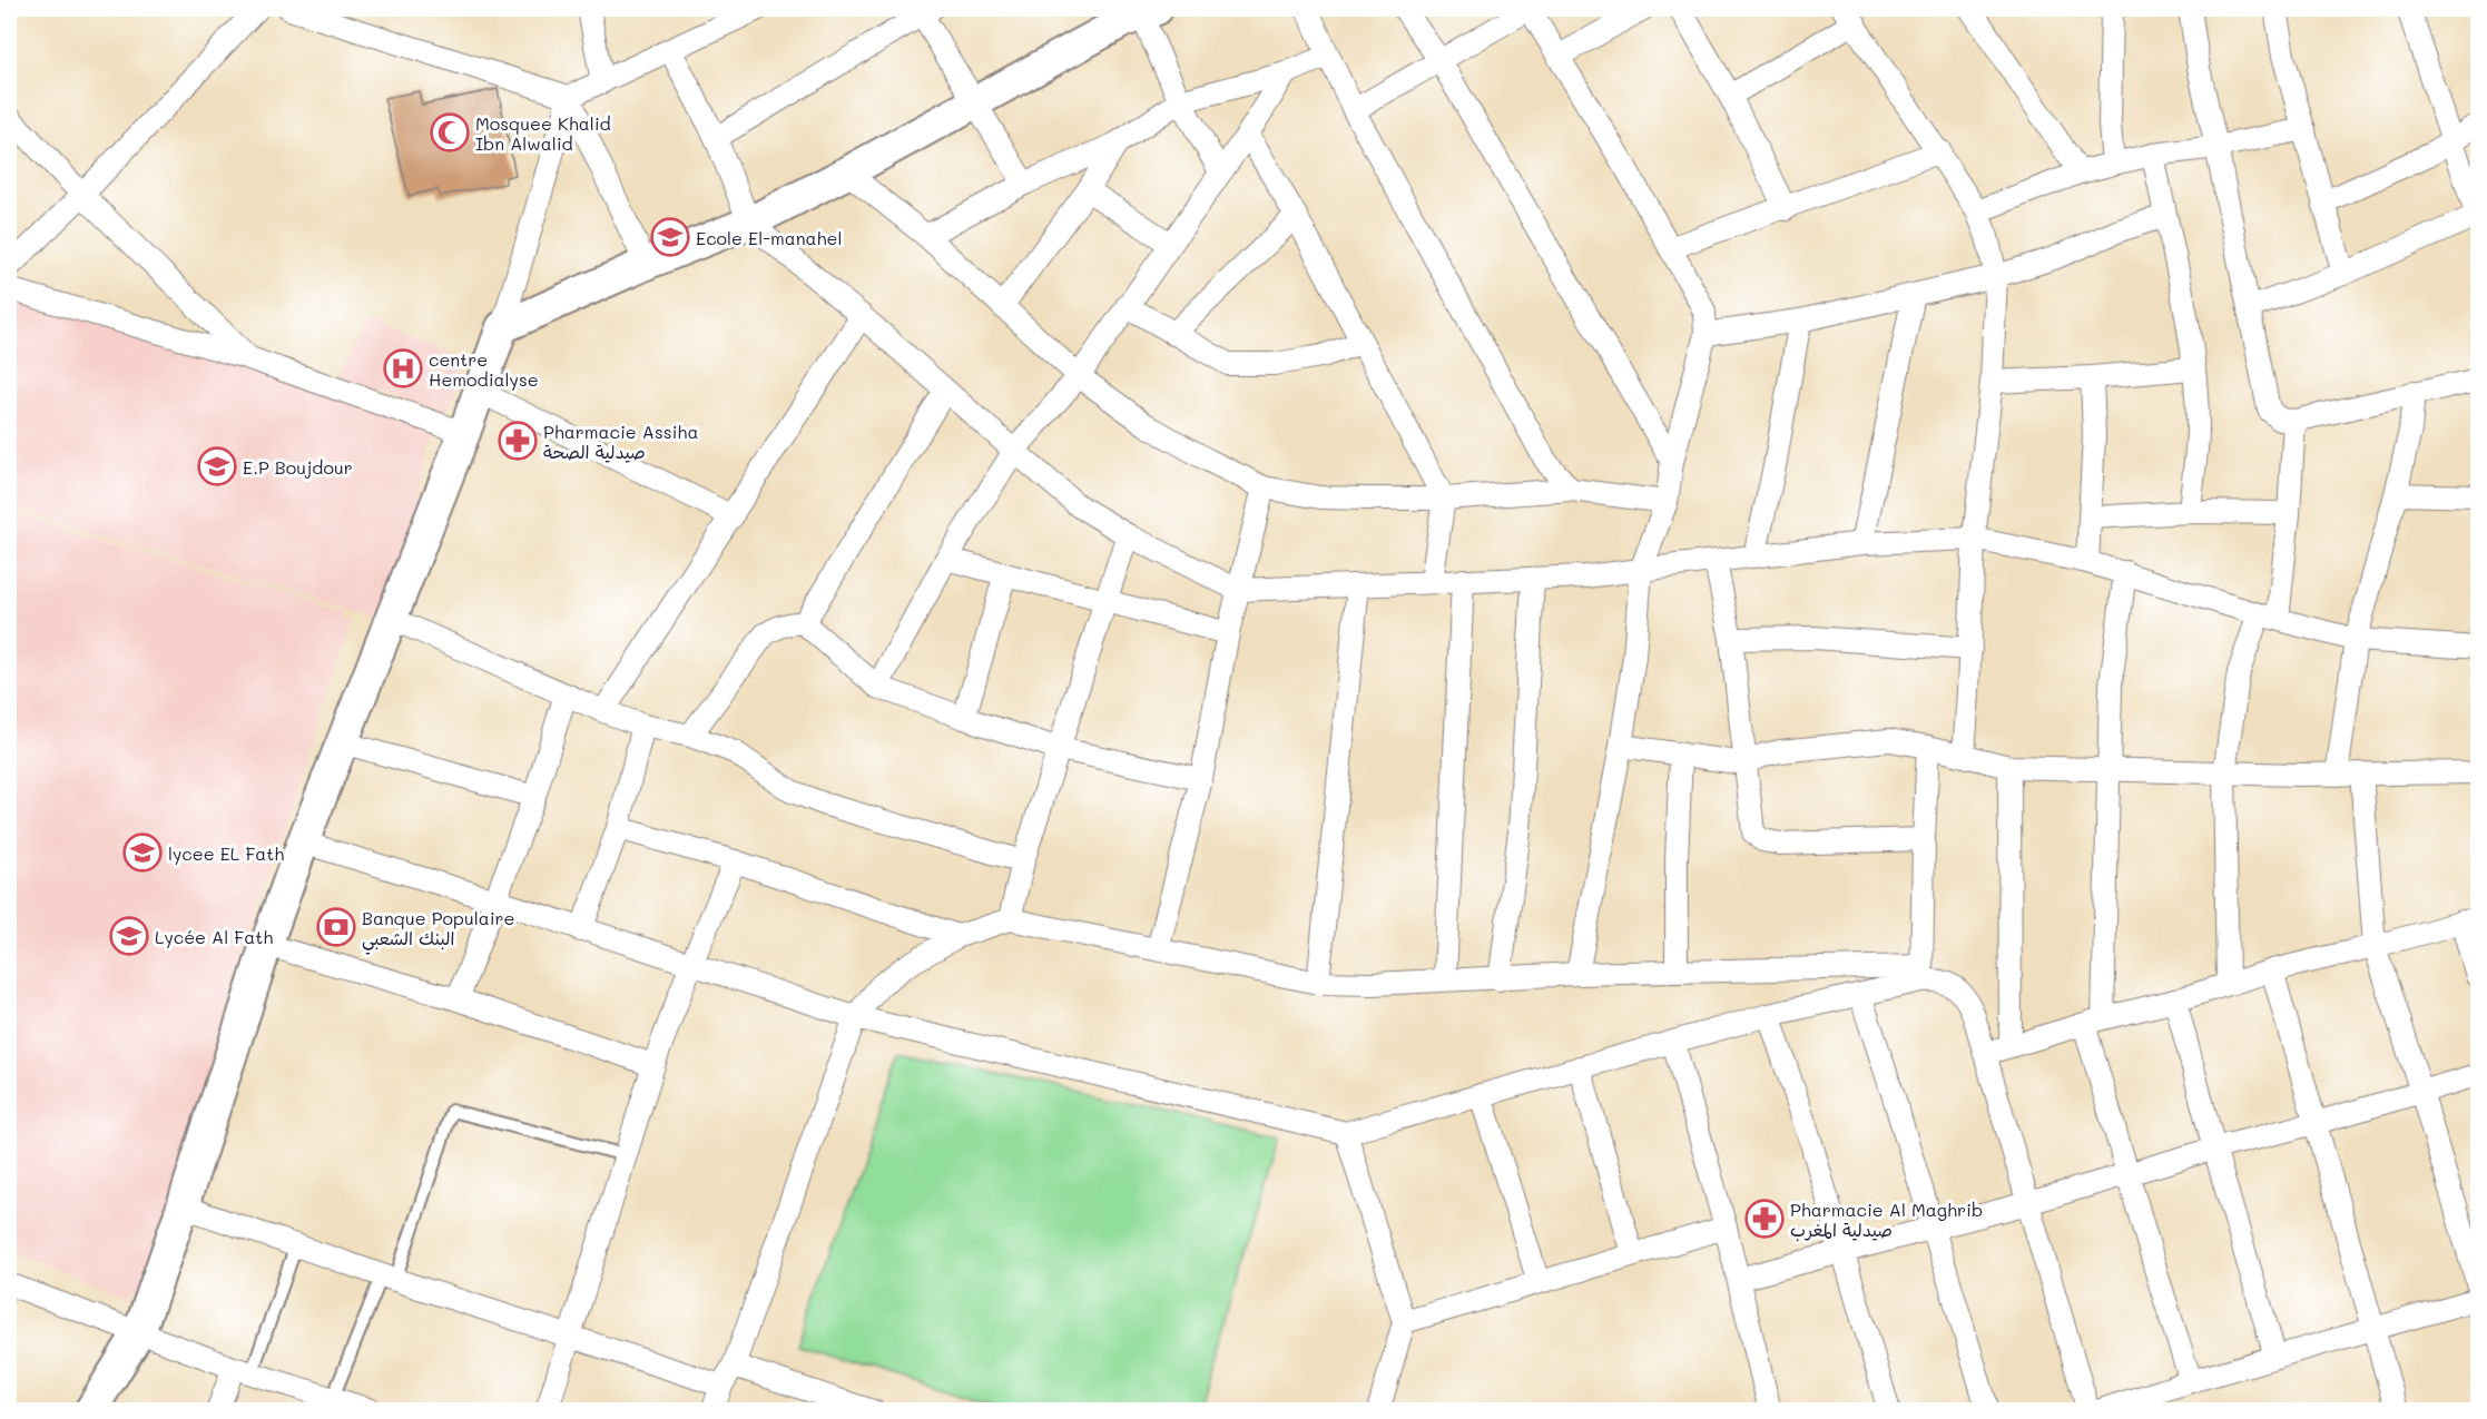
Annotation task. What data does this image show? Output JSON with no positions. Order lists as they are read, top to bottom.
{
  "places": {
    "mosque": ["Mosquee Khalid Ibn Alwalid"],
    "school or university": [
      "Ecole El-manahel",
      "E.P Boujdour",
      "lycee EL Fath",
      "Lycée Al Fath"
    ],
    "hospital": ["centre Hemodialyse"],
    "pharmacy": ["Pharmacie Assiha صيدلية الصحة", "Pharmacie Al Maghrib صيدلية المغرب"],
    "bank": ["Banque Populaire البنك الشعبي"]
  }
}
